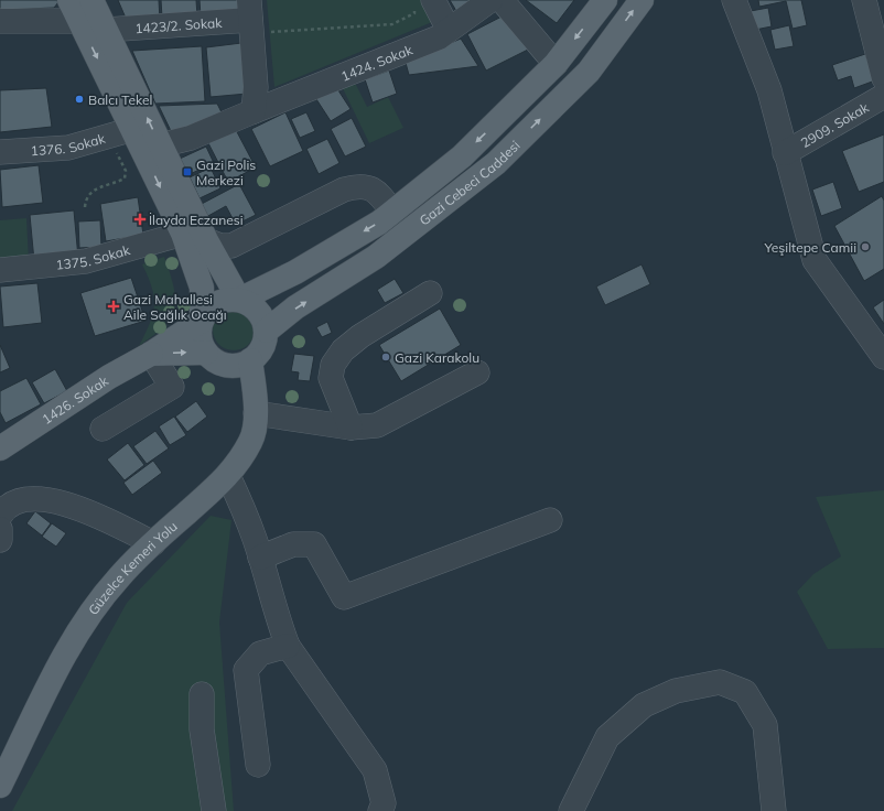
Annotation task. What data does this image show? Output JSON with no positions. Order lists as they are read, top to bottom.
{
  "streets": {
    "main road": ["Gazi Cebeci Caddesi", "1426. Sokak", "Güzelce Kemeri Yolu"],
    "street": [
      "1423/2. Sokak",
      "1424. Sokak",
      "2909. Sokak",
      "1376. Sokak",
      "1375. Sokak"
    ]
  },
  "crossings": [
    ["Gazi Cebeci Caddesi", "1426. Sokak"],
    ["Gazi Cebeci Caddesi", "Güzelce Kemeri Yolu"],
    ["1426. Sokak", "Güzelce Kemeri Yolu"]
  ],
  "places": {
    "other": ["Balcı Tekel", "Yeşiltepe Camii", "Gazi Karakolu"],
    "transit": ["Gazi Polis Merkezi"],
    "health": ["İlayda Eczanesi", "Gazi Mahallesi Aile Sağlık Ocağı"]
  }
}
